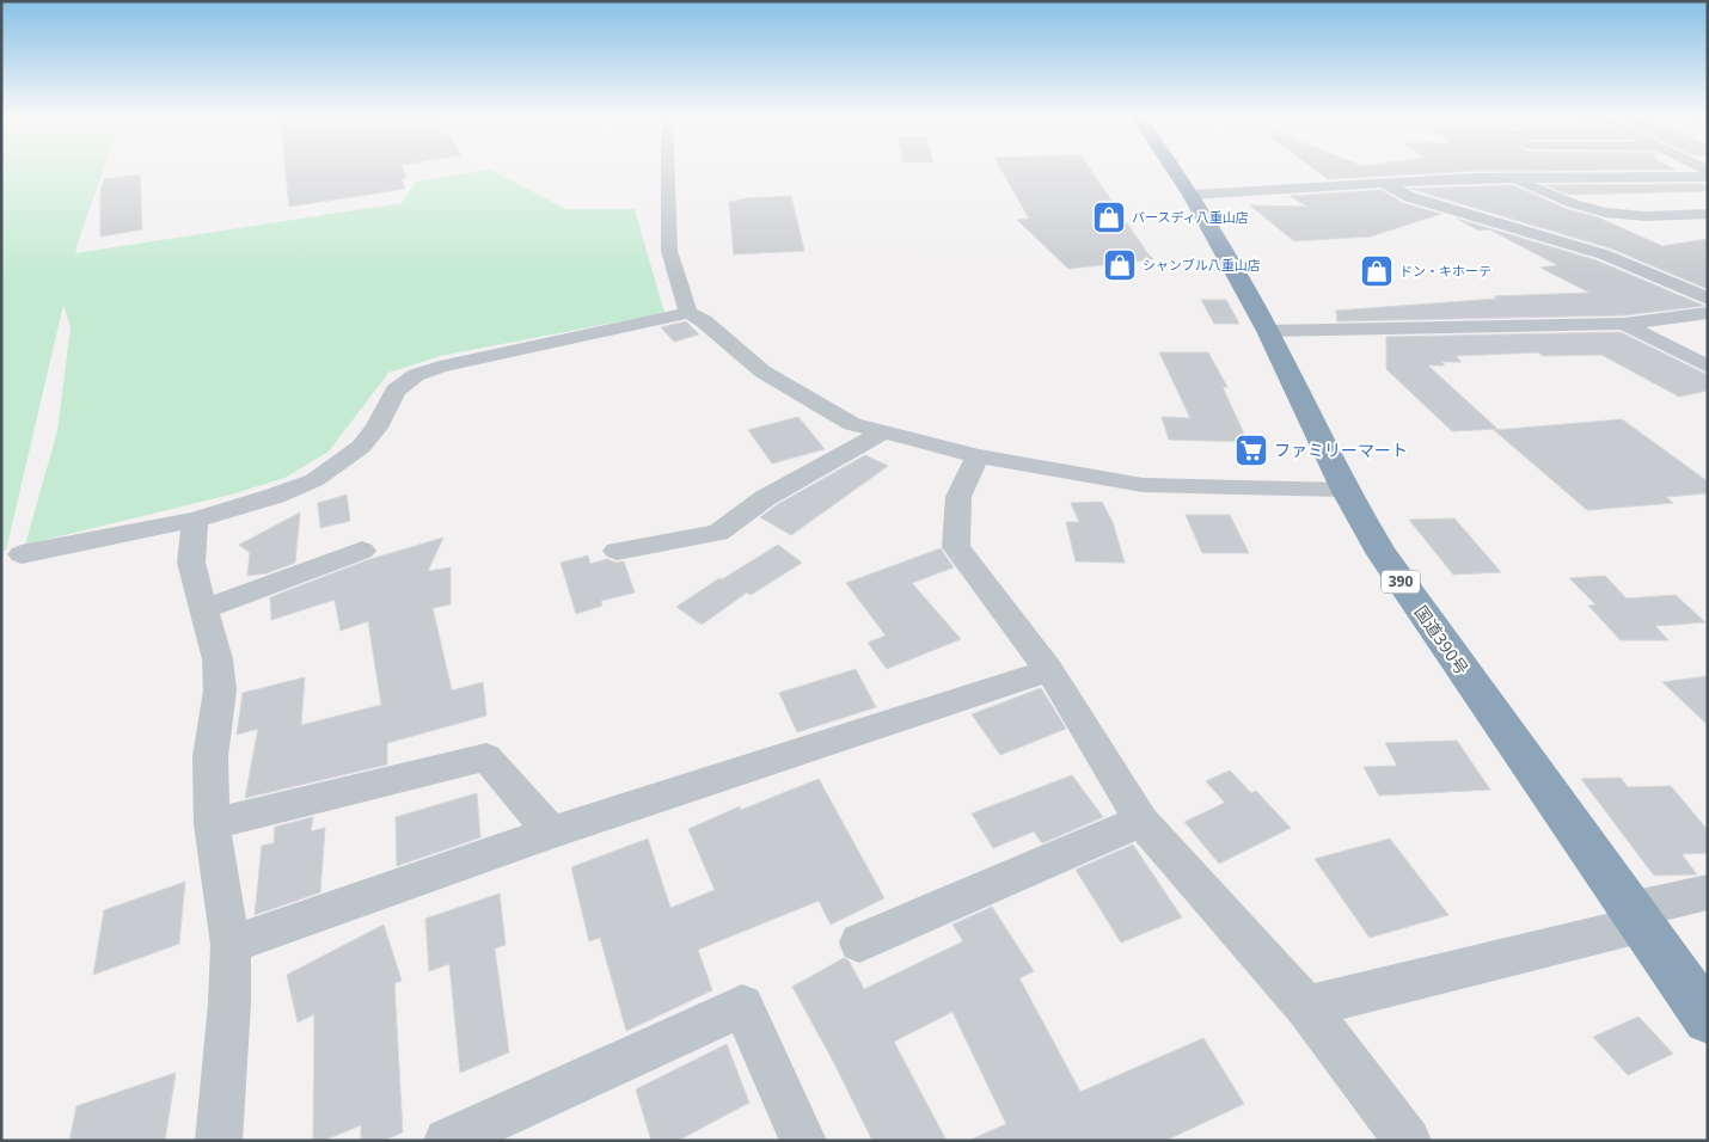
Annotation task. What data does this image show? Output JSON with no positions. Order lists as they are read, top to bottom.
{
  "streets": {
    "highway": ["390", "国道390号"]
  },
  "places": {
    "shop": ["バースディ八重山店", "シャンブル八重山店", "ドン・キホーテ"],
    "supermarket": ["ファミリーマート"]
  }
}
